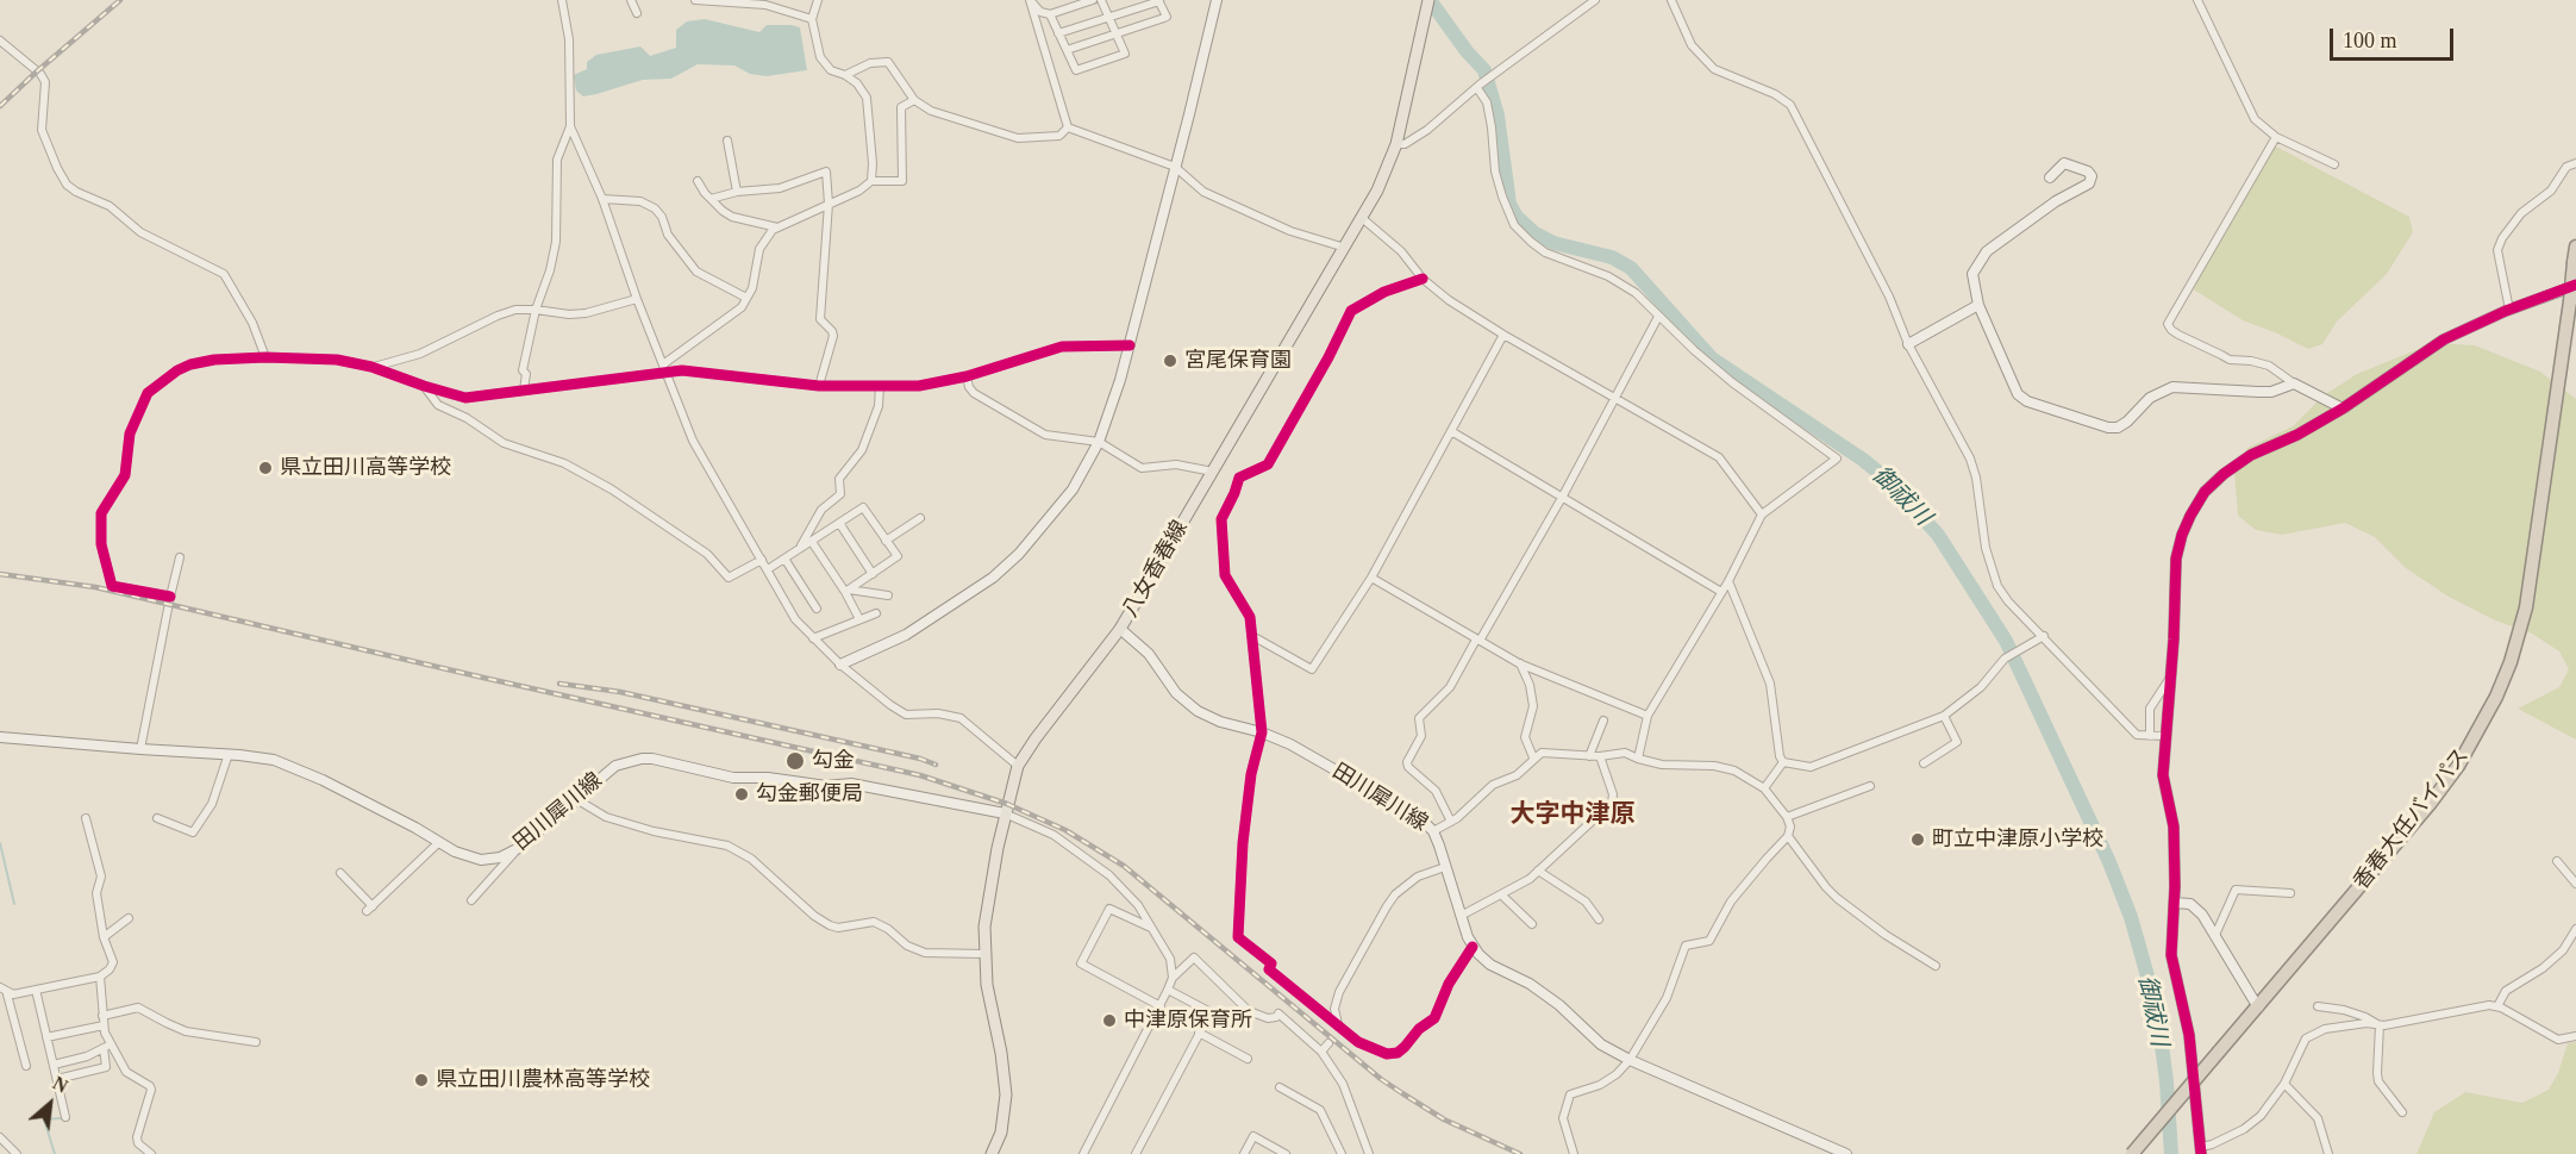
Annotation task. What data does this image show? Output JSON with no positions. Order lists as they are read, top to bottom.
{
  "streets": {
    "highway": ["香春大任バイパス"],
    "main road": ["八女香春線"],
    "street": ["田川犀川線"]
  },
  "crossings": [
    ["八女香春線", "田川犀川線"]
  ],
  "districts": ["大字中津原"],
  "water": ["御祓川"],
  "places": [
    "宮尾保育園",
    "県立田川高等学校",
    "勾金",
    "勾金郵便局",
    "町立中津原小学校",
    "中津原保育所",
    "県立田川農林高等学校"
  ],
  "scale_bar": "100 m",
  "north": "top right"
}
